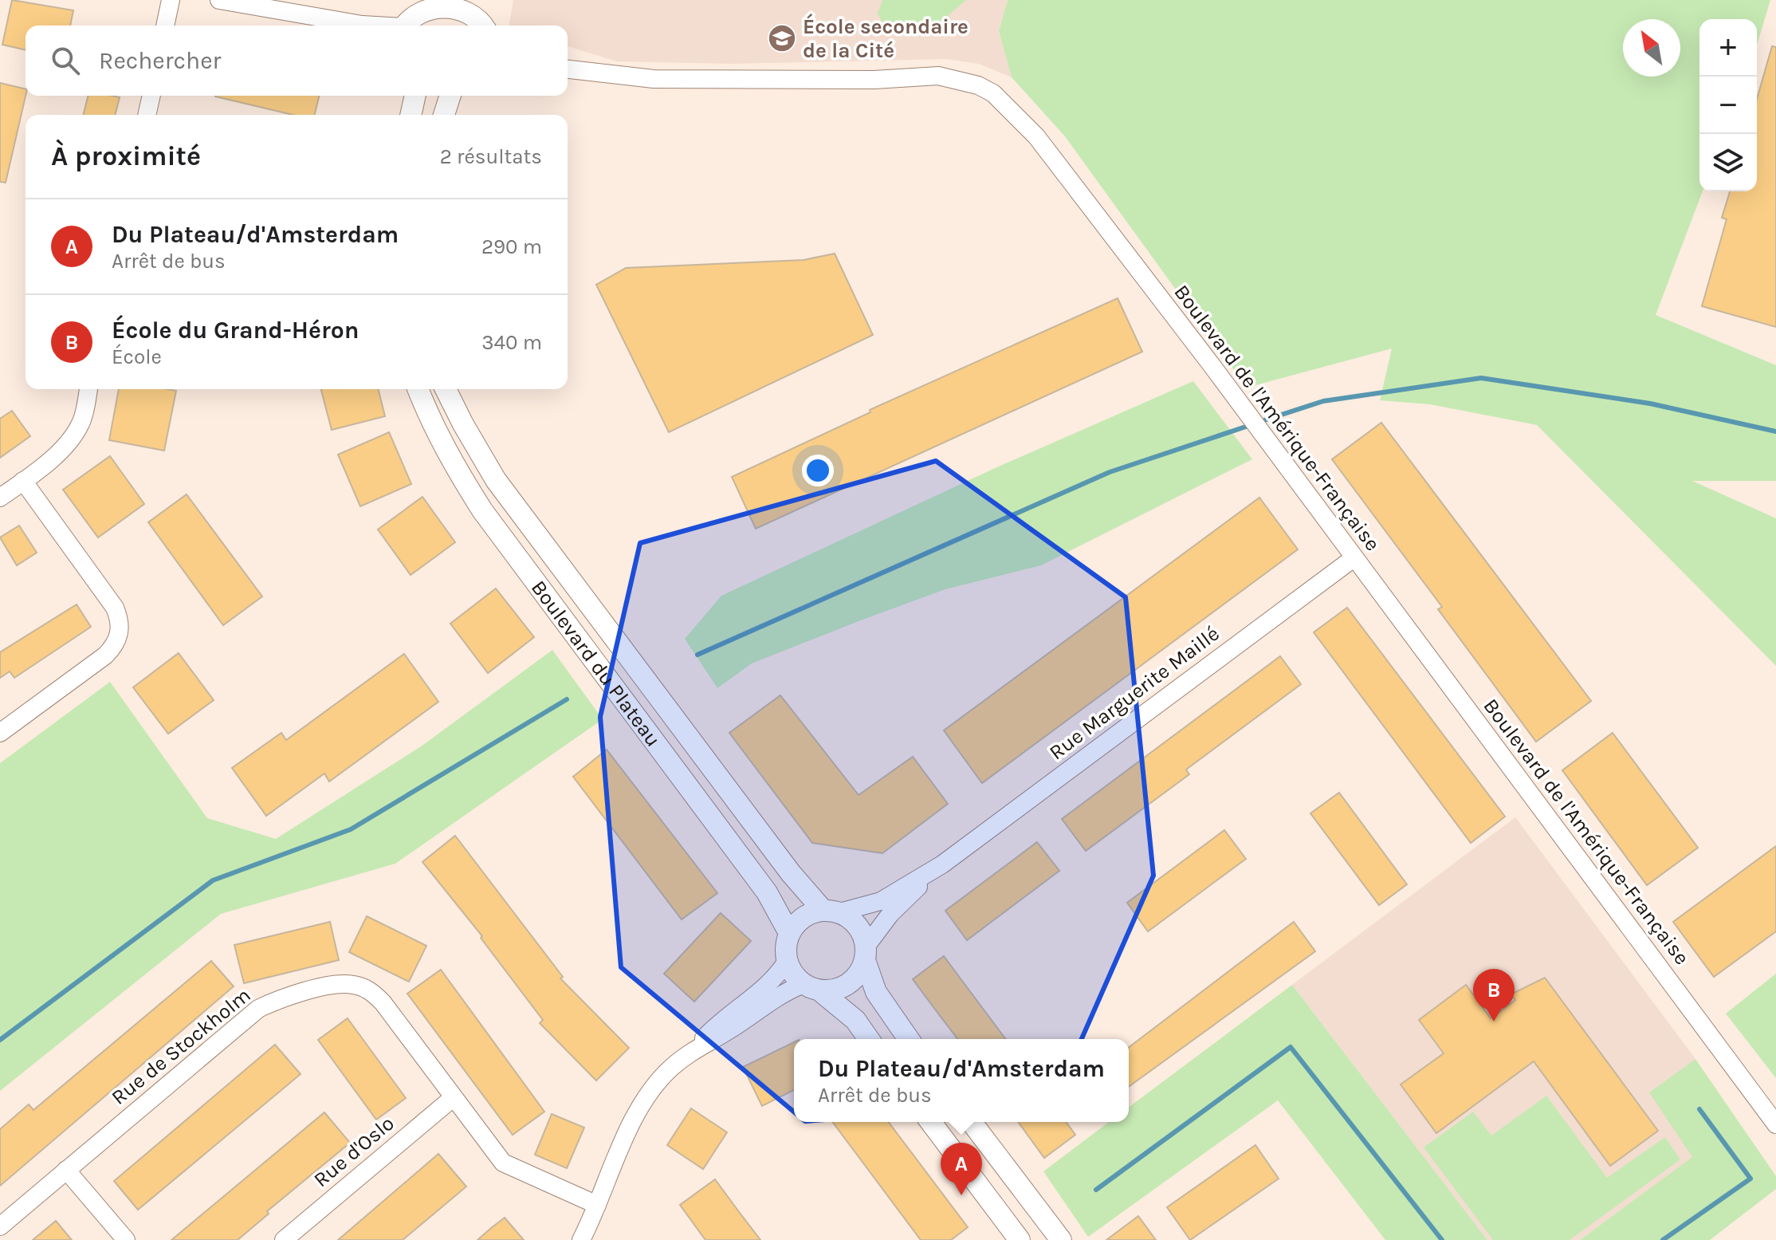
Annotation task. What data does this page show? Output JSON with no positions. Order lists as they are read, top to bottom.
{
  "streets": {
    "main road": ["Boulevard du Plateau"],
    "street": [
      "Boulevard de l'Amérique-Française",
      "Rue Marguerite Maillé",
      "Rue de Stockholm",
      "Rue d'Oslo"
    ]
  },
  "crossings": [
    ["Boulevard de l'Amérique-Française", "Rue Marguerite Maillé"],
    ["Boulevard du Plateau", "Rue Marguerite Maillé"],
    ["Rue de Stockholm", "Rue d'Oslo"]
  ],
  "places": {
    "school or university": ["École secondaire de la Cité"]
  },
  "north": "top left",
  "page": {
    "map_buttons": ["+", "−"],
    "search": "Rechercher",
    "heading": ["À proximité", "2 résultats"],
    "list": [
      {
        "mark": "A",
        "name": "Du Plateau/d'Amsterdam",
        "note": "Arrêt de bus",
        "value": "290 m"
      },
      {
        "mark": "B",
        "name": "École du Grand-Héron",
        "note": "École",
        "value": "340 m"
      }
    ],
    "pins": ["B", "A"],
    "popup": ["Du Plateau/d'Amsterdam", "Arrêt de bus"]
  }
}
